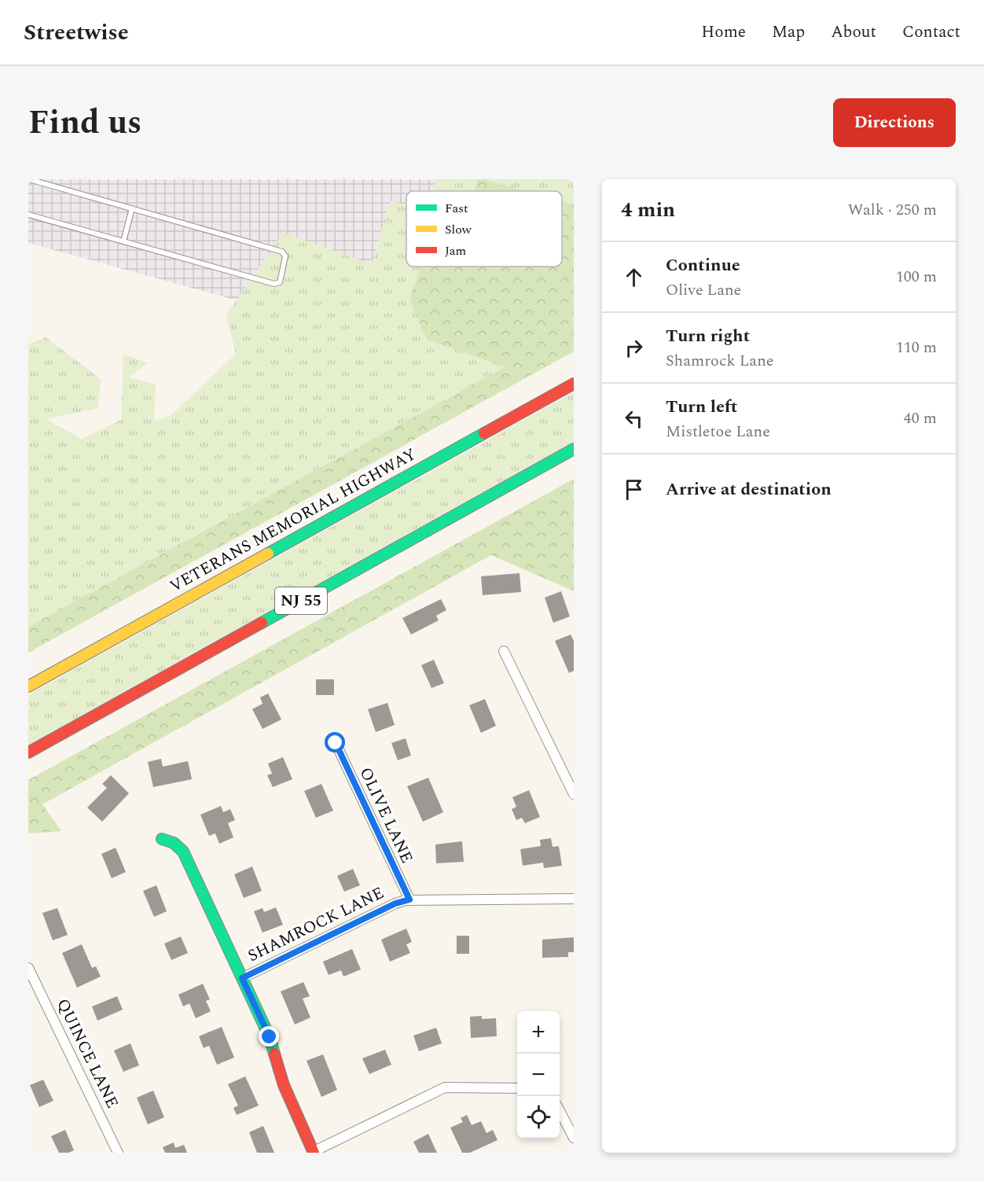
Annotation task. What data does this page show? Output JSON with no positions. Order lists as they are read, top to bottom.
{
  "streets": {
    "main road": ["VETERANS MEMORIAL HIGHWAY", "NJ 55"],
    "street": ["OLIVE LANE", "SHAMROCK LANE", "QUINCE LANE"]
  },
  "crossings": [
    ["OLIVE LANE", "SHAMROCK LANE"]
  ],
  "legend": ["Fast", "Slow", "Jam"],
  "page": {
    "header": "Streetwise",
    "nav": [
      "Home",
      "Map",
      "About",
      "Contact"
    ],
    "title": "Find us",
    "buttons": "Directions",
    "heading": ["4 min", "Walk · 250 m"],
    "list": [
      ["Continue", "Olive Lane", "100 m"],
      ["Turn right", "Shamrock Lane", "110 m"],
      ["Turn left", "Mistletoe Lane", "40 m"],
      "Arrive at destination"
    ],
    "map_buttons": ["+", "−"]
  }
}
